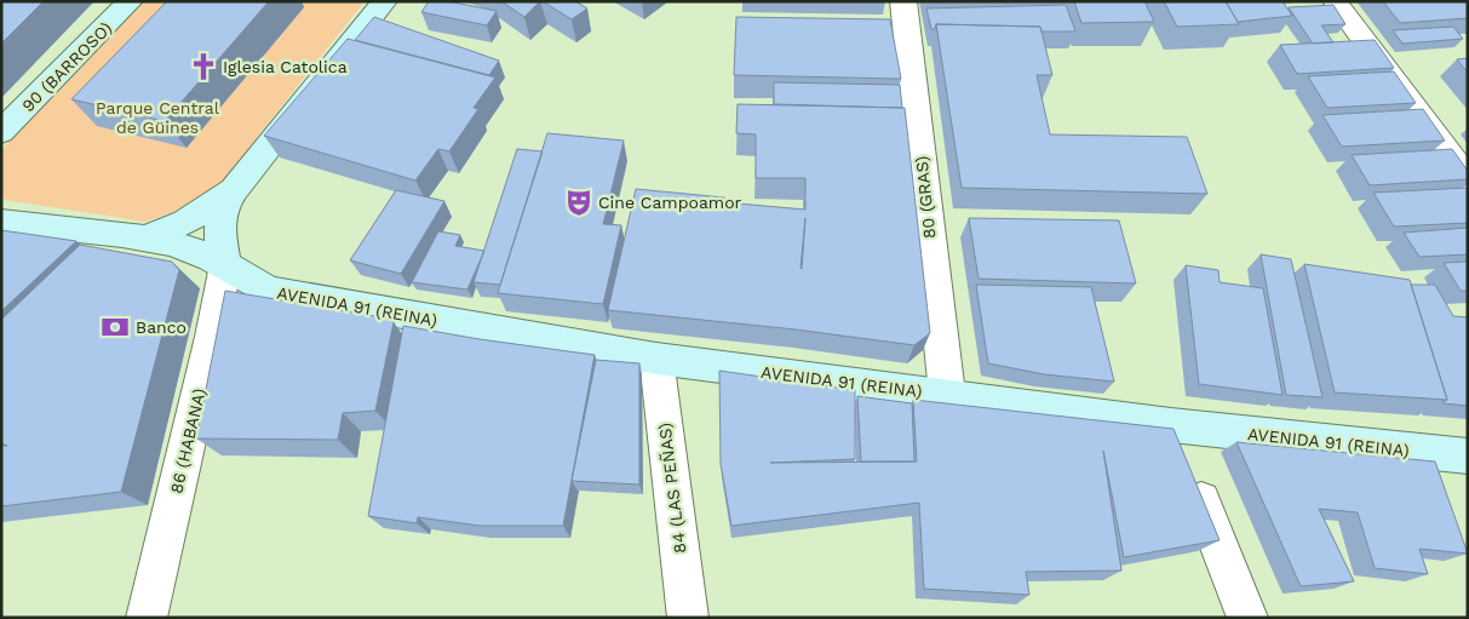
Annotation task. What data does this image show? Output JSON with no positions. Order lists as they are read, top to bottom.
{
  "streets": {
    "main road": ["90 (BARROSO)", "AVENIDA 91 (REINA)"],
    "street": ["80 (GRAS)", "86 (HABANA)", "84 (LAS PEÑAS)"]
  },
  "crossings": [
    ["80 (GRAS)", "AVENIDA 91 (REINA)"],
    ["AVENIDA 91 (REINA)", "86 (HABANA)"],
    ["AVENIDA 91 (REINA)", "84 (LAS PEÑAS)"]
  ],
  "parks": ["Parque Central de Güines"],
  "places": {
    "church": ["Iglesia Catolica"],
    "theatre": ["Cine Campoamor"],
    "bank": ["Banco"]
  }
}
